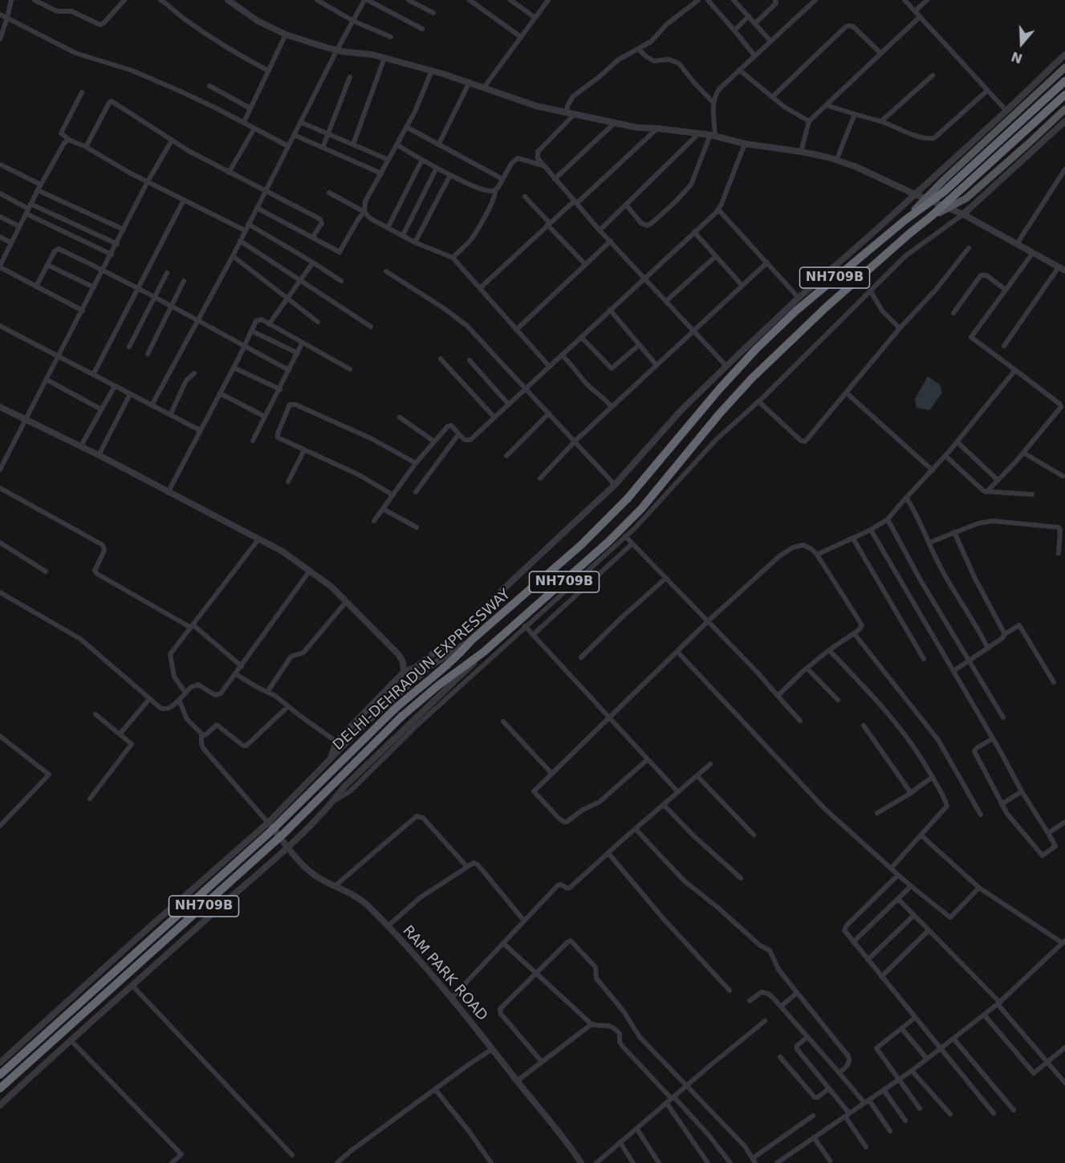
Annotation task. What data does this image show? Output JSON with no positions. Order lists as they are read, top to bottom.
{
  "streets": {
    "highway": ["NH709B", "DELHI-DEHRADUN EXPRESSWAY"],
    "street": ["RAM PARK ROAD"]
  },
  "north": "bottom"
}
